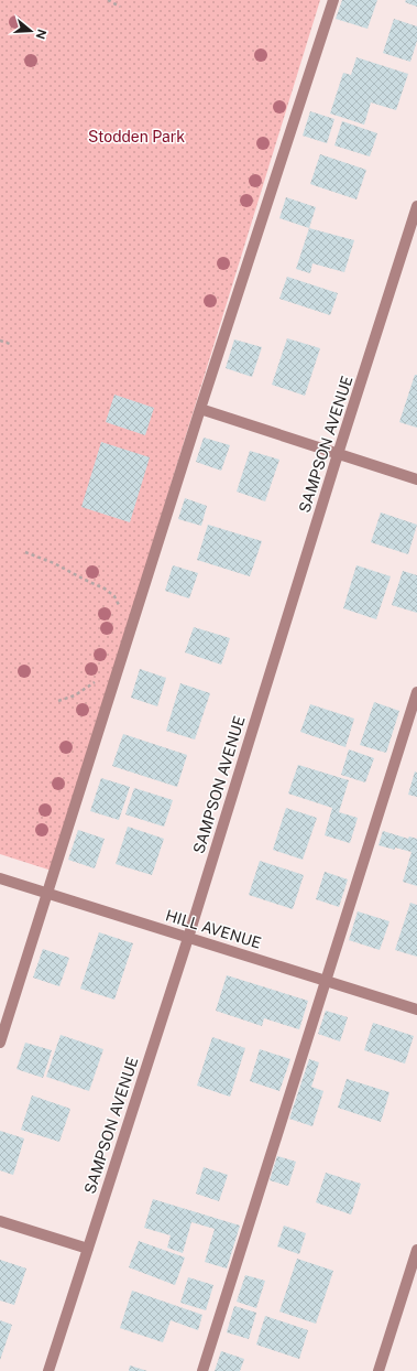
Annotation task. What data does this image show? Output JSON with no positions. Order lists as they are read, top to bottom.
{
  "streets": {
    "street": ["SAMPSON AVENUE", "HILL AVENUE"]
  },
  "crossings": [
    ["SAMPSON AVENUE", "HILL AVENUE"]
  ],
  "parks": ["Stodden Park"],
  "north": "right"
}
